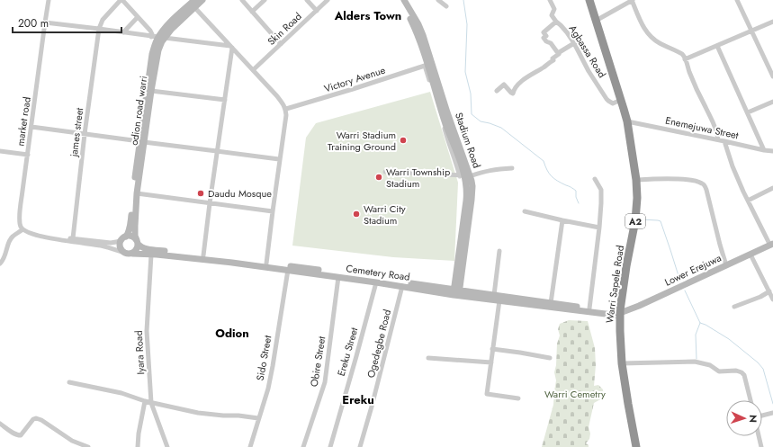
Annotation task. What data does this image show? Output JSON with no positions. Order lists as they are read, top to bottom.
{
  "streets": {
    "highway": ["A2", "Warri Sapele Road"],
    "main road": [
      "odion road warri",
      "Stadium Road",
      "Lower Erejuwa",
      "Cemetery Road"
    ],
    "street": [
      "Skin Road",
      "Agbassa Road",
      "Victory Avenue",
      "market road",
      "Enemejuwa Street",
      "james street",
      "Ogedegbe Road",
      "Ereku Street",
      "Iyara Road",
      "Sido Street",
      "Obire Street"
    ]
  },
  "crossings": [
    ["Agbassa Road", "Warri Sapele Road"],
    ["Victory Avenue", "Stadium Road"],
    ["odion road warri", "Cemetery Road"],
    ["Enemejuwa Street", "Warri Sapele Road"],
    ["Stadium Road", "Cemetery Road"],
    ["Lower Erejuwa", "Cemetery Road"],
    ["Lower Erejuwa", "Warri Sapele Road"],
    ["Cemetery Road", "Warri Sapele Road"],
    ["Cemetery Road", "Ogedegbe Road"],
    ["Cemetery Road", "Ereku Street"],
    ["Cemetery Road", "Iyara Road"],
    ["Cemetery Road", "Sido Street"],
    ["Cemetery Road", "Obire Street"]
  ],
  "districts": ["Alders Town", "Odion", "Ereku"],
  "parks": ["Warri Cemetry"],
  "places": [
    "Warri Stadium Training Ground",
    "Warri Township Stadium",
    "Daudu Mosque",
    "Warri City Stadium"
  ],
  "scale_bar": "200 m",
  "north": "right"
}
